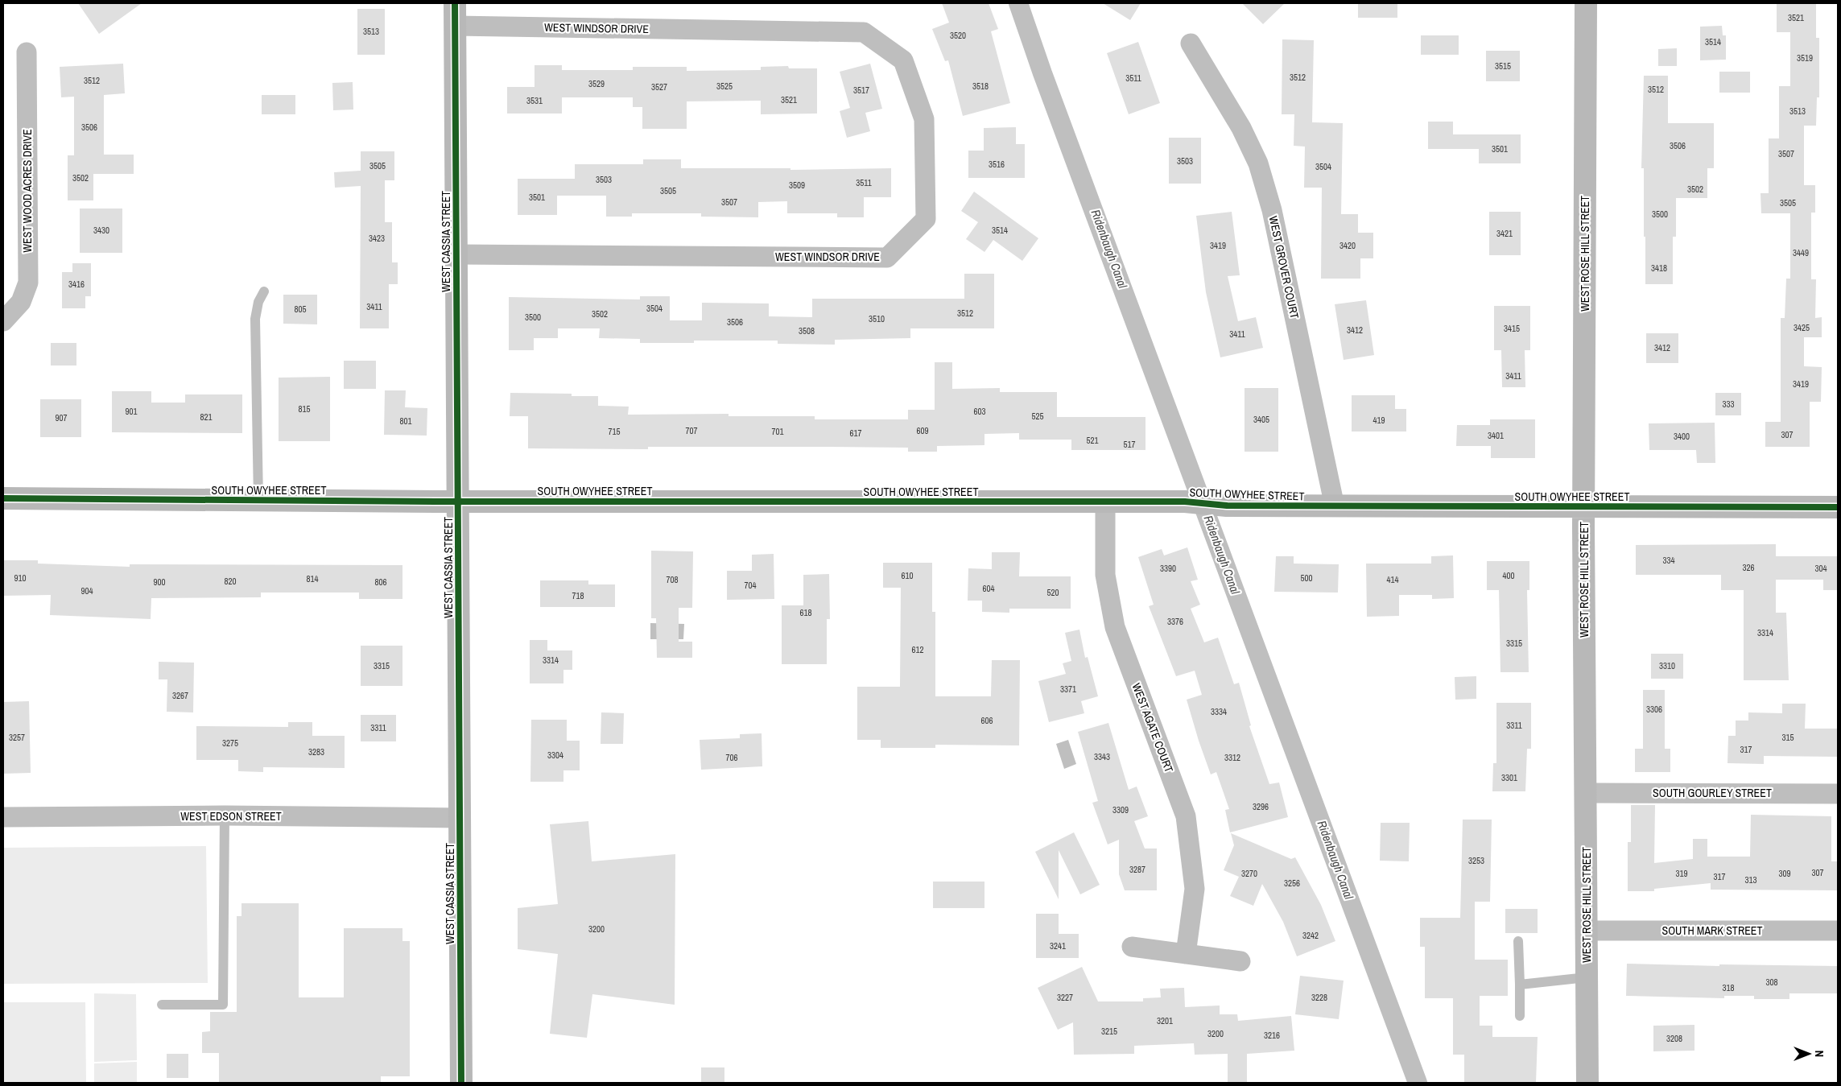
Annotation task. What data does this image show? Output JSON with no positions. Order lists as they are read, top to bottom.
{
  "streets": {
    "street": [
      "WEST WINDSOR DRIVE",
      "WEST WOOD ACRES DRIVE",
      "WEST CASSIA STREET",
      "WEST ROSE HILL STREET",
      "WEST GROVER COURT",
      "SOUTH OWYHEE STREET",
      "WEST AGATE COURT",
      "SOUTH GOURLEY STREET",
      "WEST EDSON STREET",
      "SOUTH MARK STREET"
    ]
  },
  "crossings": [
    ["WEST WINDSOR DRIVE", "WEST CASSIA STREET"],
    ["WEST CASSIA STREET", "SOUTH OWYHEE STREET"],
    ["WEST CASSIA STREET", "WEST EDSON STREET"],
    ["WEST ROSE HILL STREET", "SOUTH OWYHEE STREET"],
    ["WEST ROSE HILL STREET", "SOUTH GOURLEY STREET"],
    ["WEST ROSE HILL STREET", "SOUTH MARK STREET"],
    ["WEST GROVER COURT", "SOUTH OWYHEE STREET"],
    ["SOUTH OWYHEE STREET", "WEST AGATE COURT"]
  ],
  "water": ["Ridenbaugh Canal"],
  "house_numbers": [
    "3521",
    "3513",
    "3520",
    "3514",
    "3519",
    "3515",
    "3512",
    "3511",
    "3512",
    "3529",
    "3525",
    "3518",
    "3527",
    "3512",
    "3517",
    "3521",
    "3531",
    "3513",
    "3506",
    "3506",
    "3501",
    "3507",
    "3503",
    "3516",
    "3505",
    "3504",
    "3502",
    "3503",
    "3511",
    "3509",
    "3502",
    "3505",
    "3501",
    "3507",
    "3505",
    "3500",
    "3430",
    "3514",
    "3421",
    "3423",
    "3419",
    "3420",
    "3449",
    "3418",
    "3416",
    "3411",
    "3504",
    "805",
    "3512",
    "3502",
    "3500",
    "3510",
    "3506",
    "3425",
    "3415",
    "3412",
    "3508",
    "3411",
    "3412",
    "3411",
    "3419",
    "333",
    "815",
    "901",
    "603",
    "525",
    "821",
    "907",
    "3405",
    "419",
    "801",
    "707",
    "609",
    "715",
    "701",
    "617",
    "307",
    "3401",
    "3400",
    "521",
    "517",
    "334",
    "326",
    "3390",
    "304",
    "610",
    "400",
    "910",
    "500",
    "814",
    "708",
    "414",
    "820",
    "900",
    "806",
    "704",
    "604",
    "904",
    "520",
    "718",
    "618",
    "3376",
    "3314",
    "3315",
    "612",
    "3314",
    "3315",
    "3310",
    "3371",
    "3267",
    "3306",
    "3334",
    "606",
    "3311",
    "3311",
    "3257",
    "315",
    "3275",
    "317",
    "3283",
    "3304",
    "3343",
    "706",
    "3312",
    "3301",
    "3296",
    "3309",
    "3253",
    "3287",
    "307",
    "3270",
    "319",
    "309",
    "317",
    "313",
    "3256",
    "3200",
    "3242",
    "3241",
    "308",
    "318",
    "3227",
    "3228",
    "3201",
    "3215",
    "3200",
    "3216",
    "3208"
  ],
  "north": "right"
}
